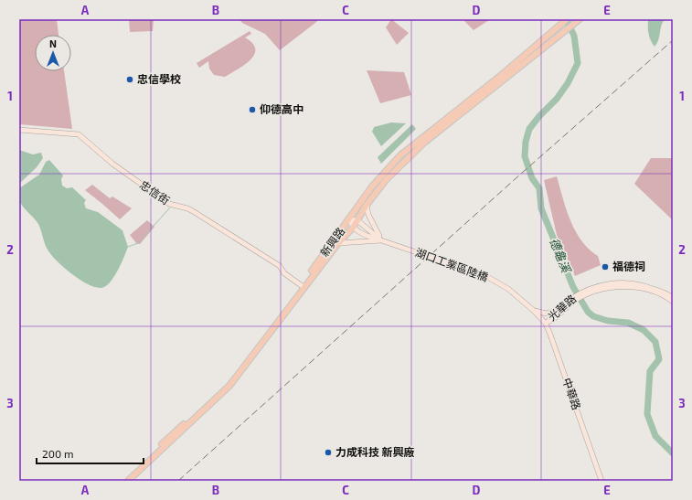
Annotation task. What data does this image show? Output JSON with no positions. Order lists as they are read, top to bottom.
{
  "streets": {
    "main road": ["新興路"],
    "street": [
      "忠信街",
      "湖口工業區陸橋",
      "光華路",
      "中華路"
    ]
  },
  "crossings": [
    ["忠信街", "新興路"],
    ["湖口工業區陸橋", "中華路"],
    ["光華路", "中華路"]
  ],
  "water": ["德龜溪"],
  "places": [
    "忠信學校",
    "仰德高中",
    "福德祠",
    "力成科技 新興廠"
  ],
  "scale_bar": "200 m",
  "north": "top",
  "grid": {
    "columns": [
      "A",
      "B",
      "C",
      "D",
      "E"
    ],
    "rows": ["1", "2", "3"]
  }
}
